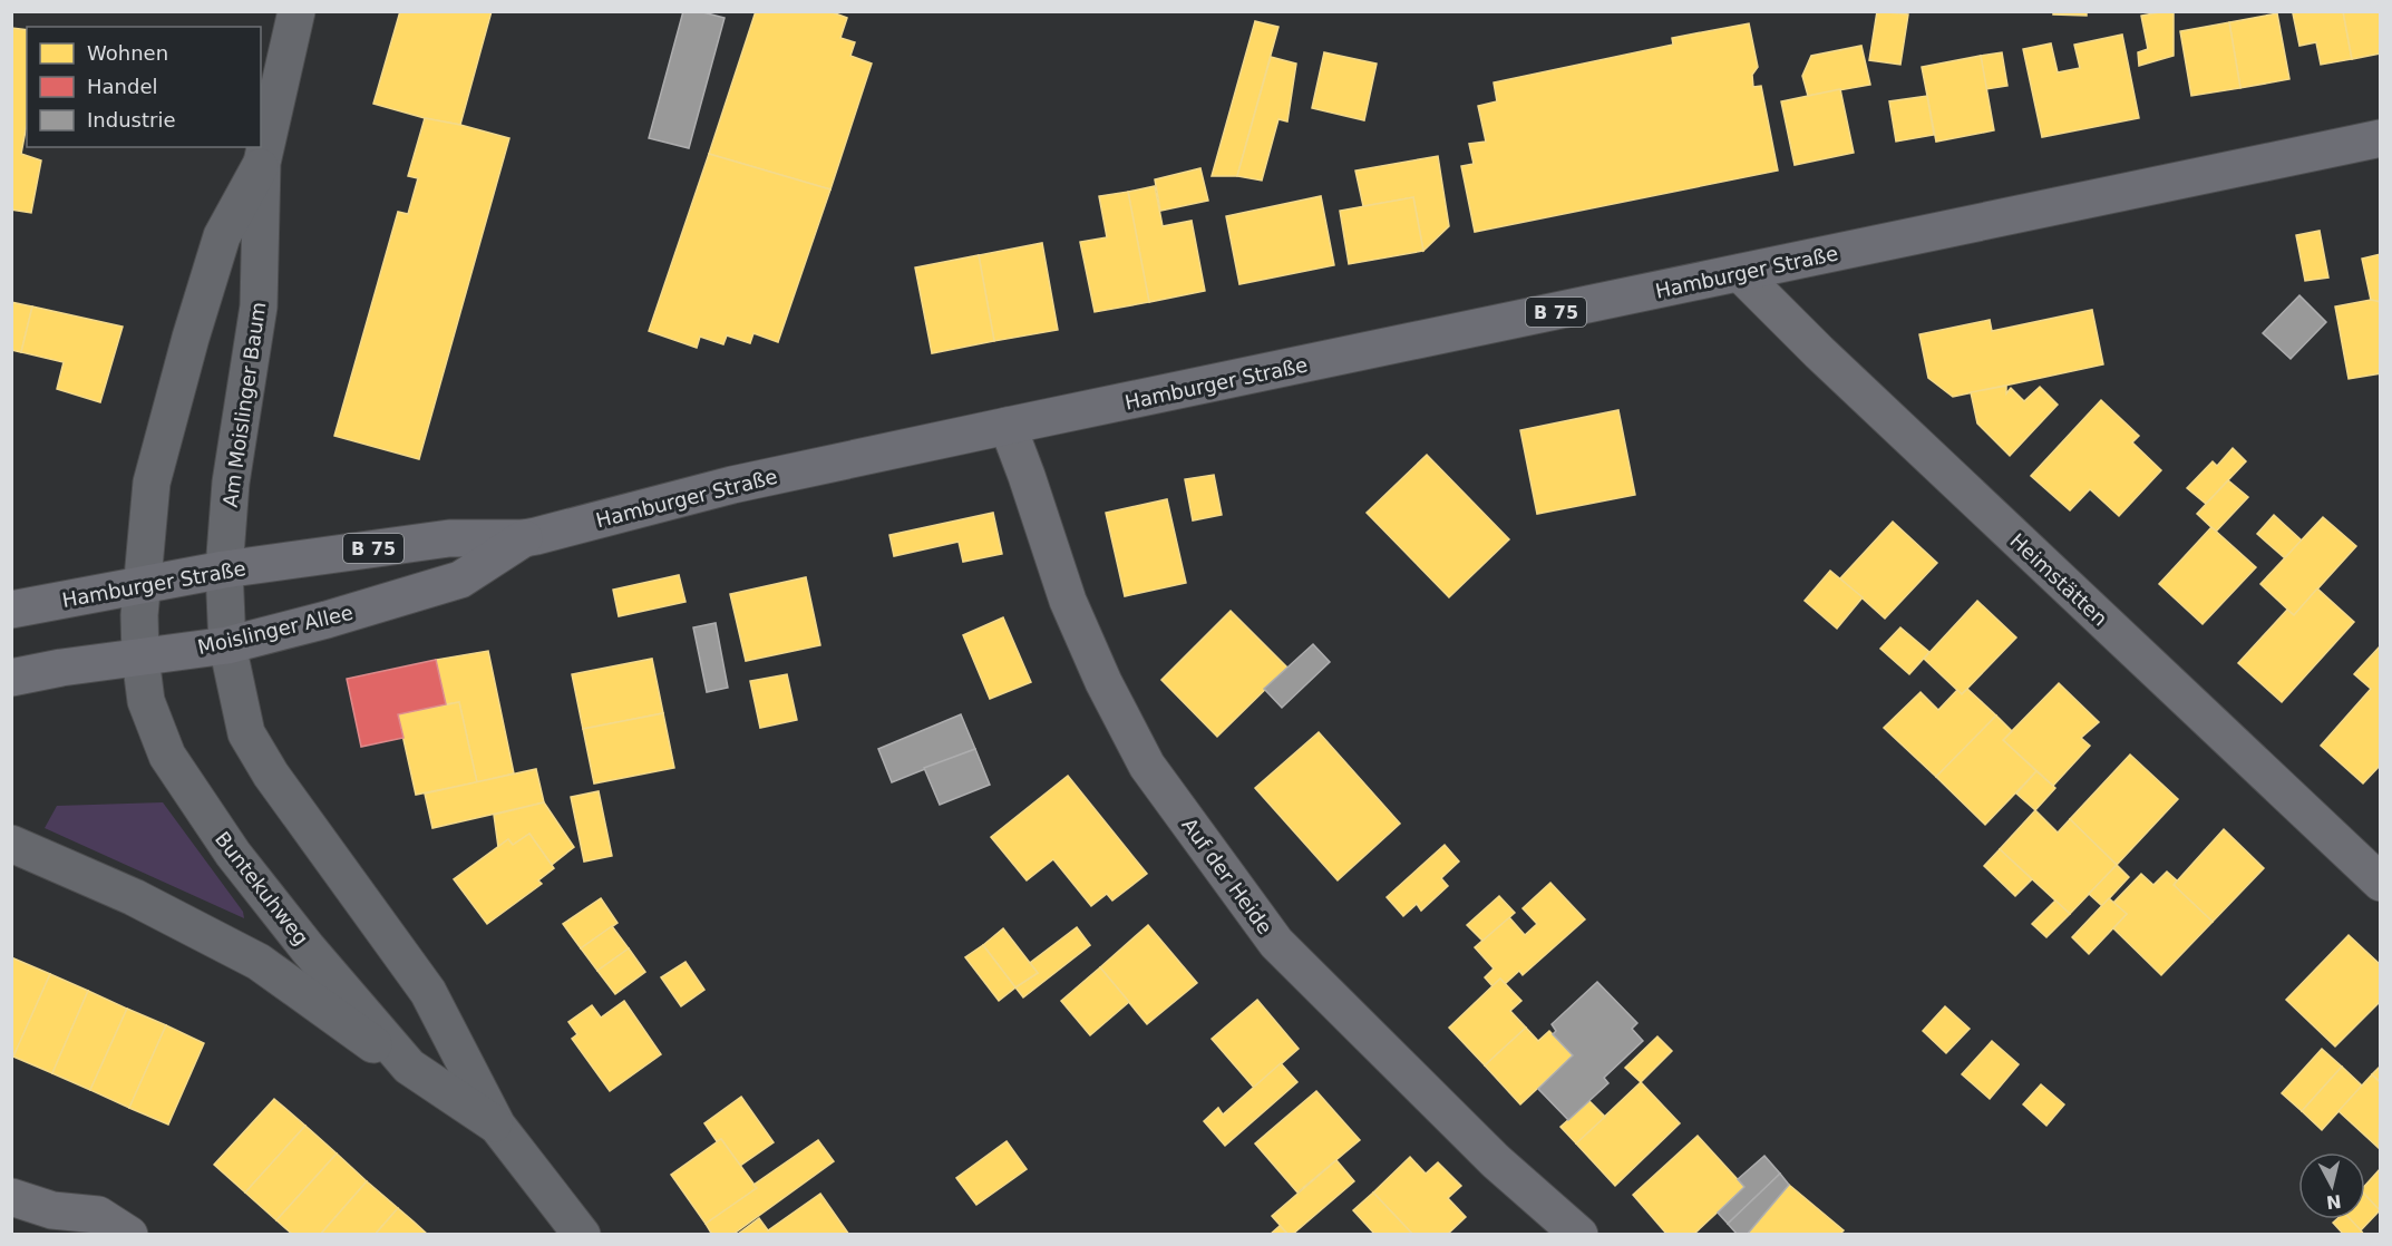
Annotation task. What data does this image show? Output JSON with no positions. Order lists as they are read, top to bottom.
{
  "streets": {
    "main road": [
      "Hamburger Straße",
      "B 75",
      "Am Moislinger Baum",
      "Moislinger Allee",
      "Buntekuhweg"
    ],
    "street": ["Heimstätten", "Auf der Heide"]
  },
  "crossings": [
    ["Hamburger Straße", "Am Moislinger Baum"],
    ["Hamburger Straße", "Heimstätten"],
    ["Hamburger Straße", "Moislinger Allee"],
    ["Hamburger Straße", "Auf der Heide"],
    ["Hamburger Straße", "Buntekuhweg"],
    ["Am Moislinger Baum", "Moislinger Allee"],
    ["Am Moislinger Baum", "Buntekuhweg"],
    ["Moislinger Allee", "Buntekuhweg"]
  ],
  "legend": ["Wohnen", "Handel", "Industrie"],
  "north": "bottom"
}
